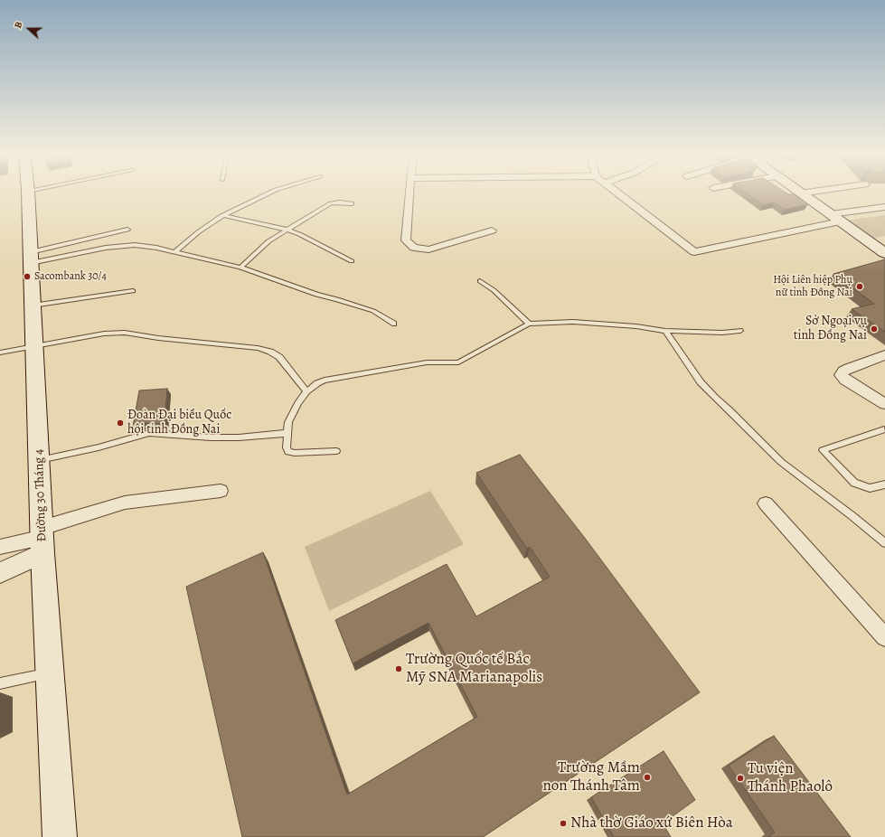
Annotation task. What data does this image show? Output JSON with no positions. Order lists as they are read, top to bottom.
{
  "streets": {
    "main road": ["Đường 30 Tháng 4"]
  },
  "places": [
    "Sacombank 30/4",
    "Hội Liên hiệp Phụ nữ tỉnh Đồng Nai",
    "Sở Ngoại vụ tỉnh Đồng Nai",
    "Đoàn Đại biểu Quốc hội tỉnh Đồng Nai",
    "Trường Quốc tế Bắc Mỹ SNA Marianapolis",
    "Trường Mầm non Thánh Tâm",
    "Tu viện Thánh Phaolô",
    "Nhà thờ Giáo xứ Biên Hòa"
  ],
  "north": "left"
}
